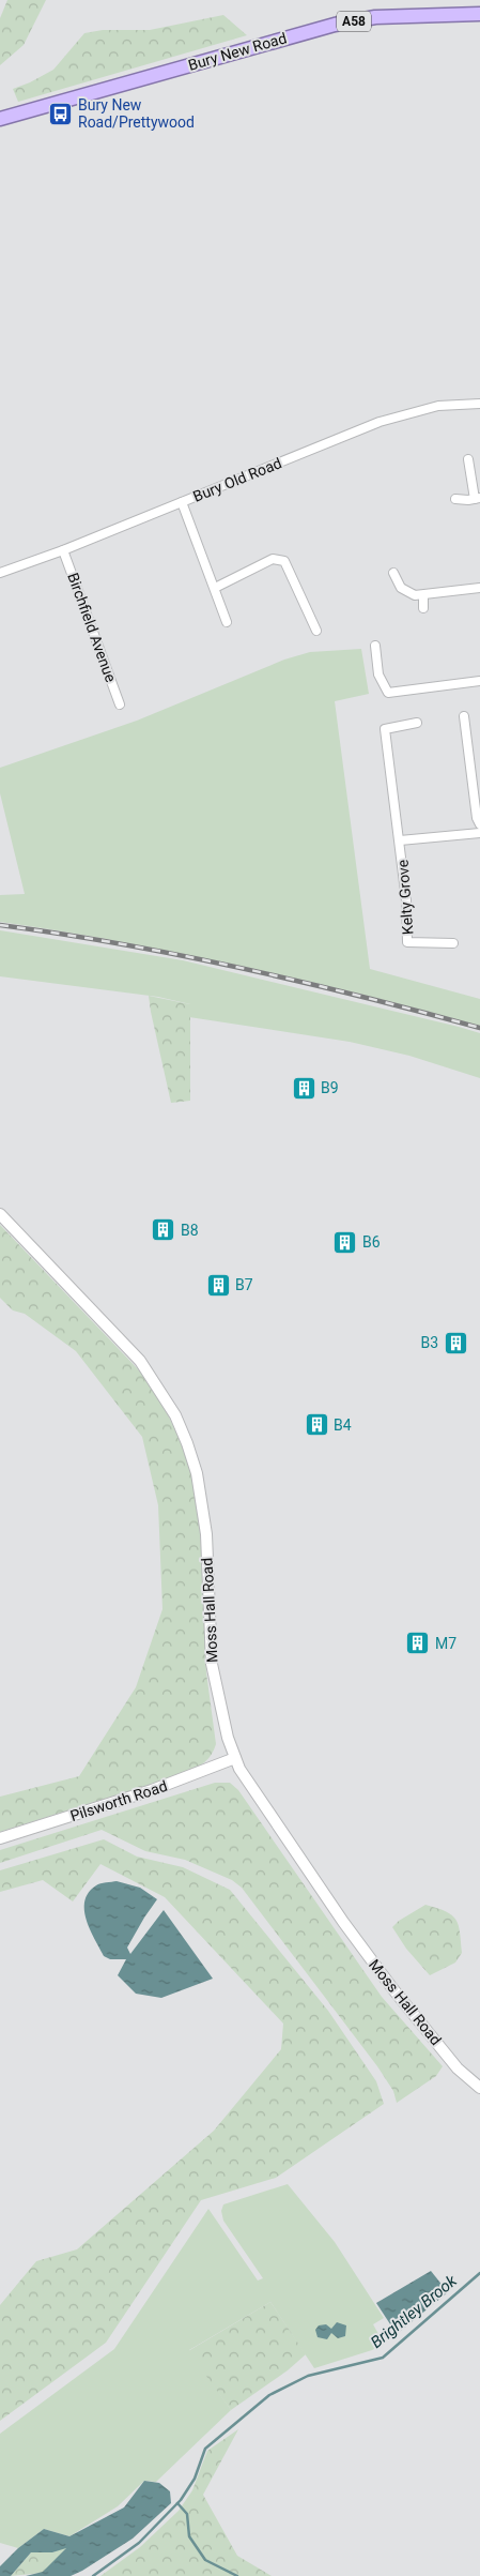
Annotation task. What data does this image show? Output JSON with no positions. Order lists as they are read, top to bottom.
{
  "streets": {
    "highway": ["A58", "Bury New Road"],
    "street": [
      "Bury Old Road",
      "Birchfield Avenue",
      "Kelty Grove",
      "Moss Hall Road",
      "Pilsworth Road"
    ]
  },
  "crossings": [
    ["Bury Old Road", "Birchfield Avenue"],
    ["Moss Hall Road", "Pilsworth Road"]
  ],
  "water": ["Brightley Brook"],
  "places": {
    "bus stop": ["Bury New Road/Prettywood"],
    "building": [
      "B9",
      "B8",
      "B6",
      "B7",
      "B3",
      "B4",
      "M7"
    ]
  }
}
